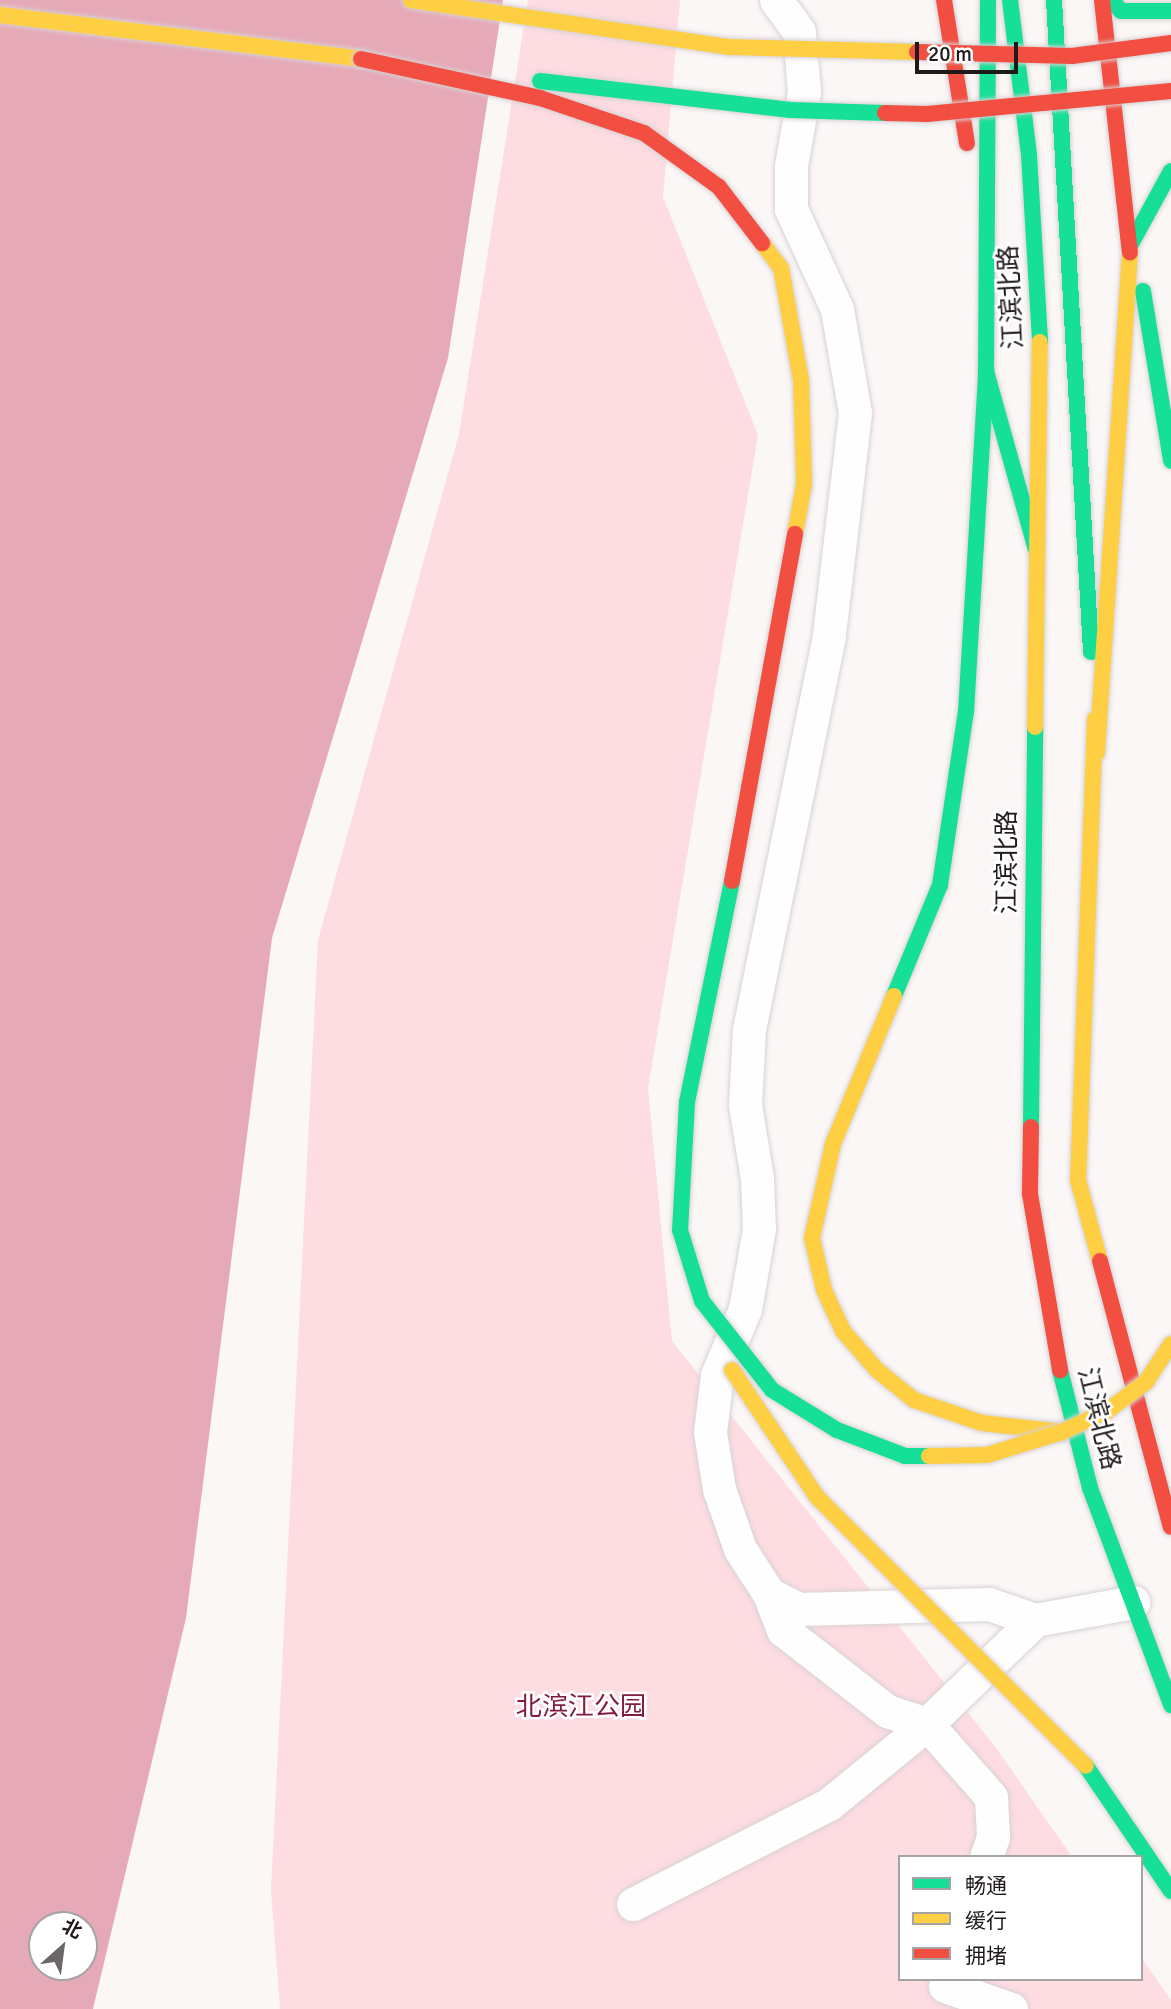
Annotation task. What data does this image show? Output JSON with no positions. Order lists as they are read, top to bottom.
{
  "streets": {
    "main road": ["江滨北路"]
  },
  "parks": ["北滨江公园"],
  "legend": ["畅通", "缓行", "拥堵"],
  "scale_bar": "20 m",
  "north": "top right"
}
